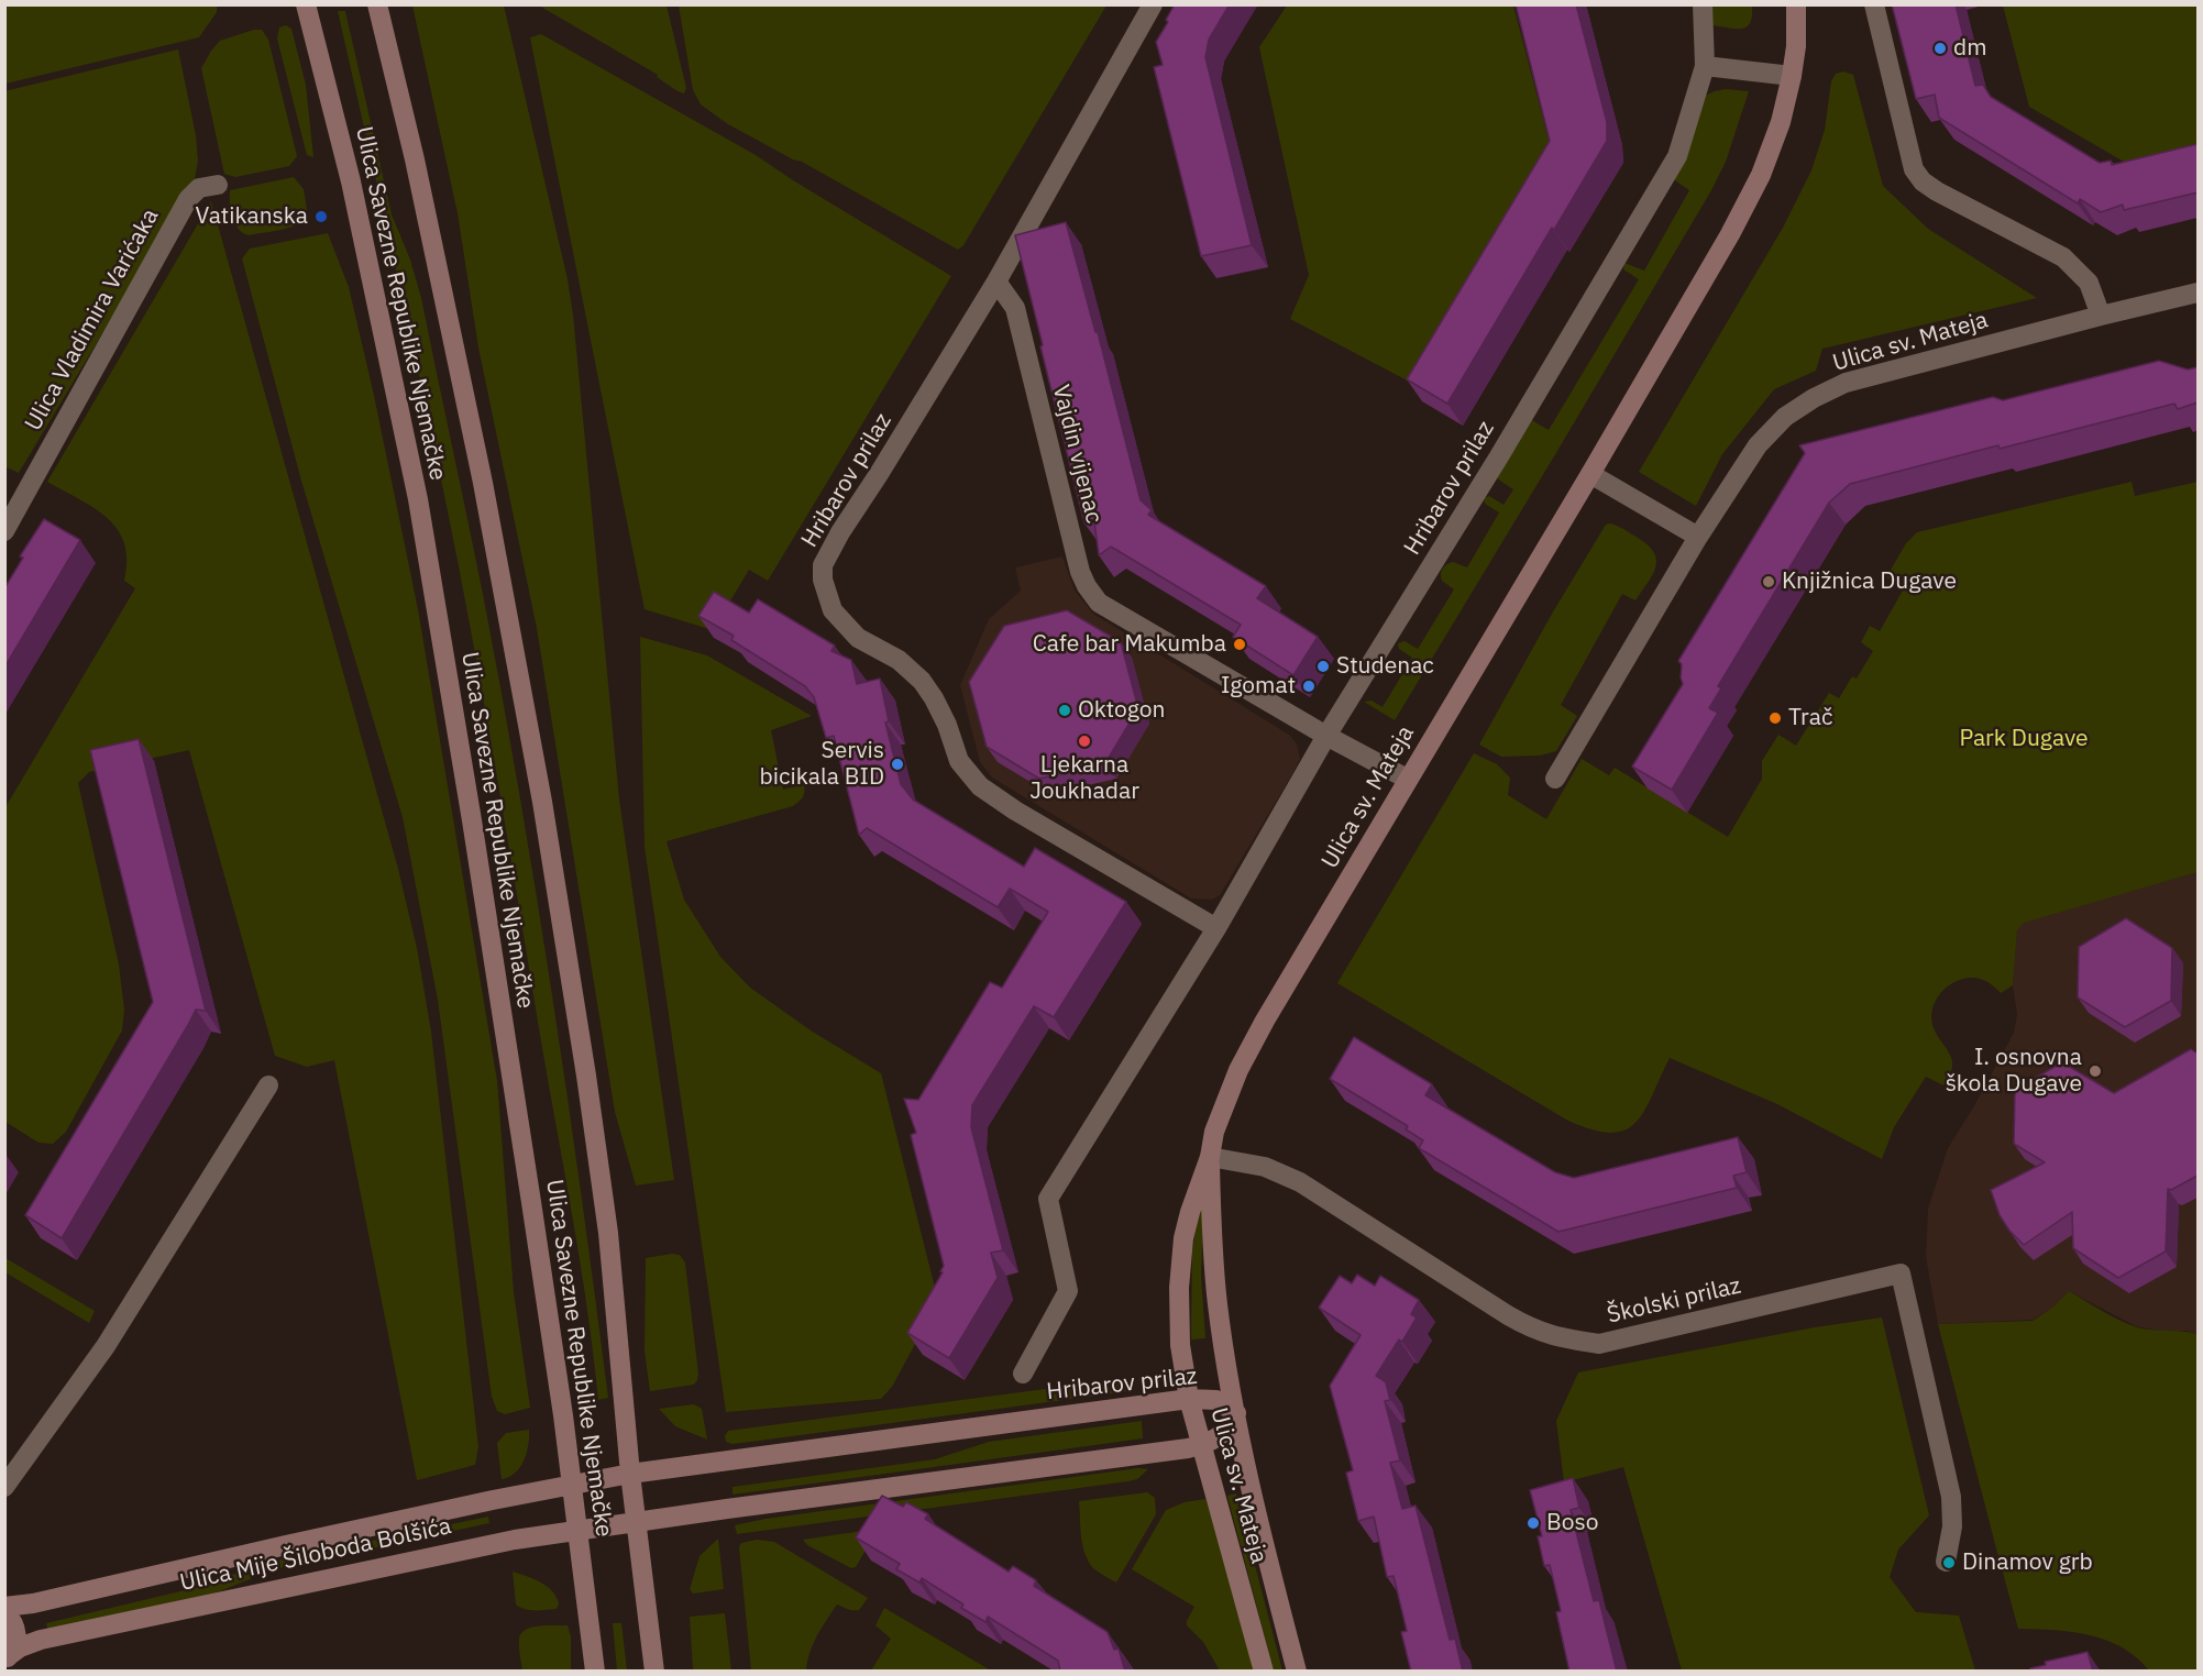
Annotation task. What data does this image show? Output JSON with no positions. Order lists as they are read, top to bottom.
{
  "streets": {
    "street": [
      "Ulica Savezne Republike Njemačke",
      "Ulica Vladimira Varićaka",
      "Ulica sv. Mateja",
      "Vajdin vijenac",
      "Hribarov prilaz",
      "Školski prilaz",
      "Ulica Mije Šiloboda Bolšića"
    ]
  },
  "crossings": [
    ["Ulica Savezne Republike Njemačke", "Hribarov prilaz"],
    ["Ulica Savezne Republike Njemačke", "Ulica Mije Šiloboda Bolšića"],
    ["Ulica sv. Mateja", "Vajdin vijenac"],
    ["Ulica sv. Mateja", "Hribarov prilaz"],
    ["Ulica sv. Mateja", "Školski prilaz"],
    ["Vajdin vijenac", "Hribarov prilaz"],
    ["Hribarov prilaz", "Ulica Mije Šiloboda Bolšića"]
  ],
  "parks": ["Park Dugave"],
  "places": [
    "dm",
    "Vatikanska",
    "Knjižnica Dugave",
    "Cafe bar Makumba",
    "Studenac",
    "Igomat",
    "Oktogon",
    "Trač",
    "Ljekarna Joukhadar",
    "Servis bicikala BID",
    "I. osnovna škola Dugave",
    "Boso",
    "Dinamov grb"
  ]
}
